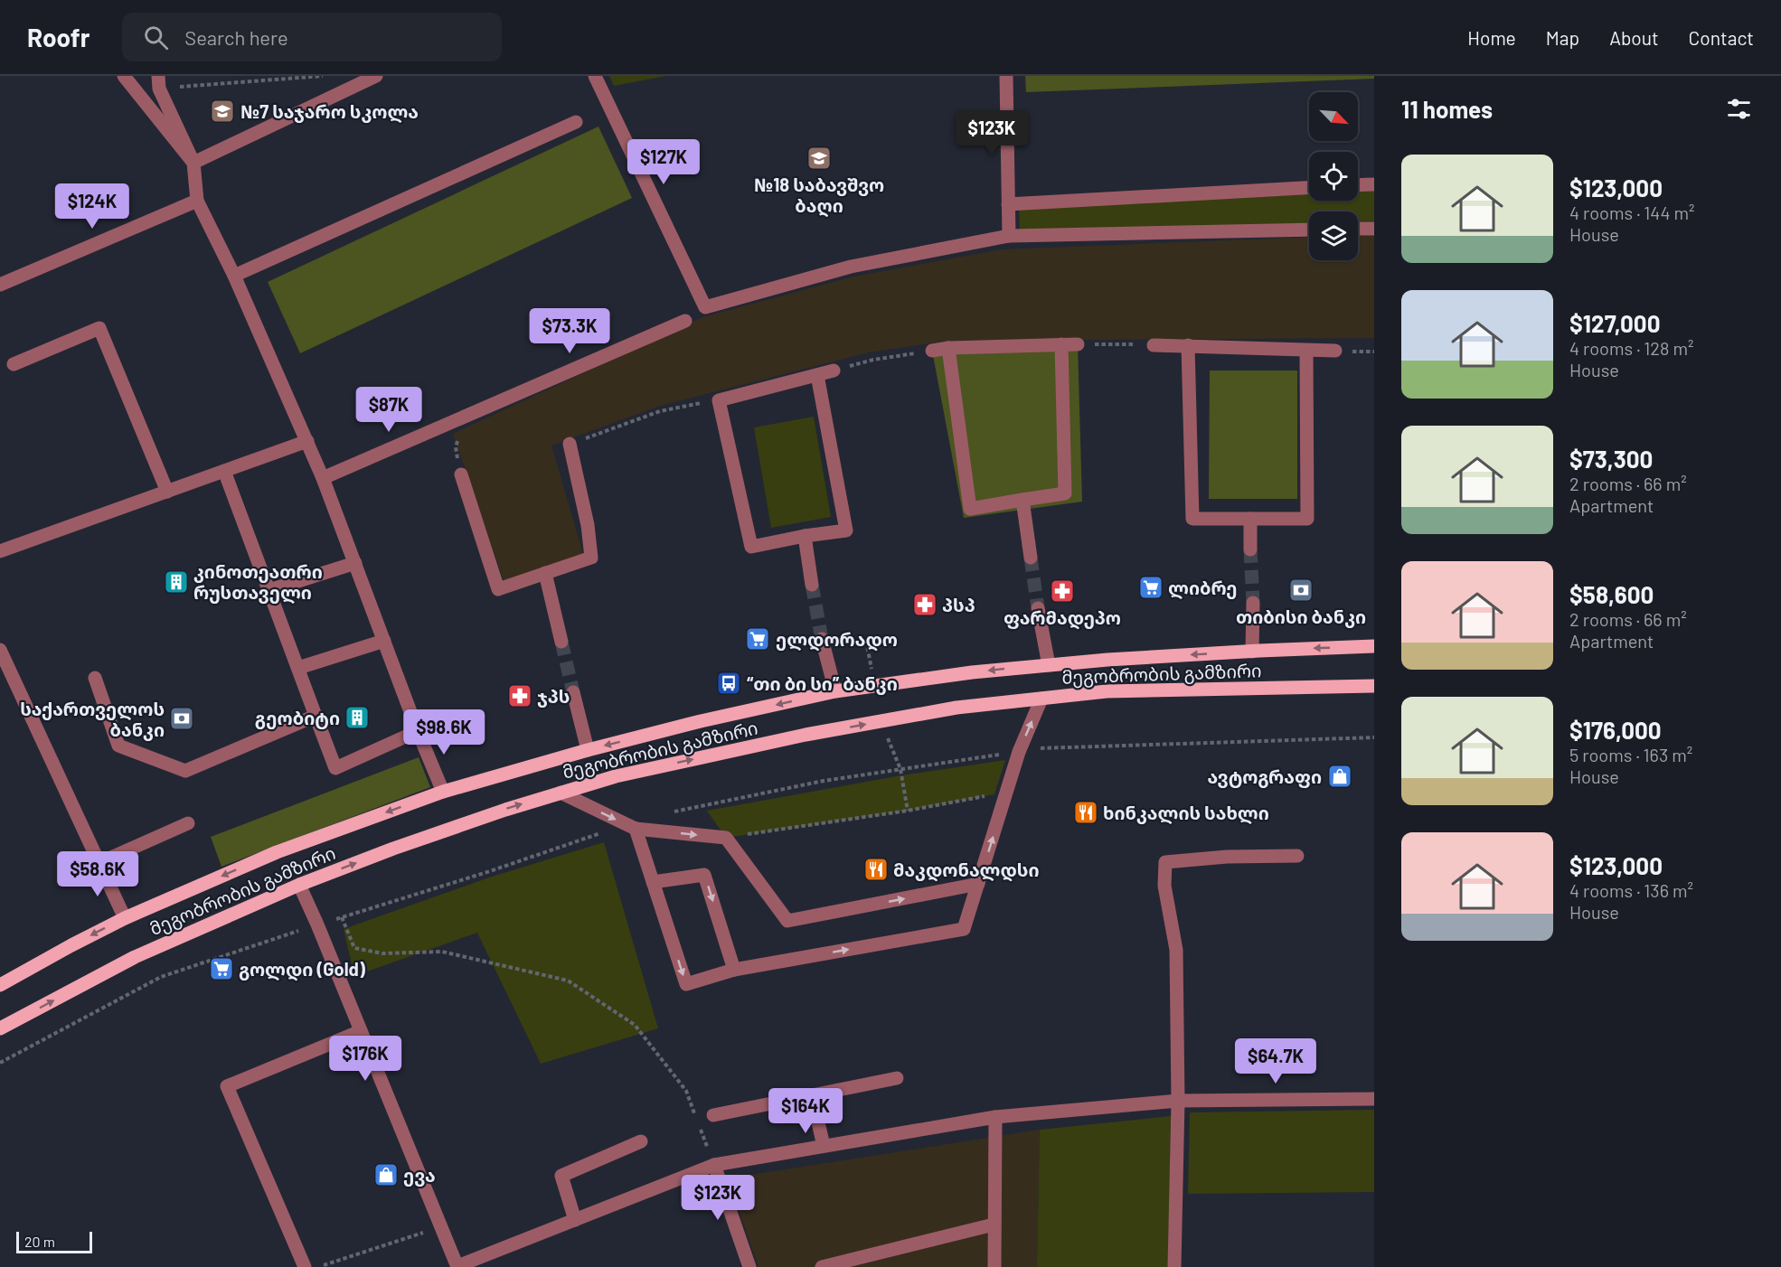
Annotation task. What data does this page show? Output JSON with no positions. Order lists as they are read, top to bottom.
{
  "streets": {
    "main road": ["მეგობრობის გამზირი"]
  },
  "places": {
    "school or university": ["№7 საჯარო სკოლა", "№18 საბავშვო ბაღი"],
    "building": ["კინოთეათრი რუსთაველი", "გეობიტი"],
    "supermarket": ["ლიბრე", "ელდორადო", "გოლდი (Gold)"],
    "bank": ["თიბისი ბანკი", "საქართველოს ბანკი"],
    "pharmacy": ["ფარმადეპო", "პსპ", "ჯპს"],
    "bus stop": ["“თი ბი სი” ბანკი"],
    "shop": ["ავტოგრაფი", "ევა"],
    "restaurant": ["ხინკალის სახლი", "მაკდონალდსი"]
  },
  "scale_bar": "20 m",
  "north": "bottom right",
  "page": {
    "header": "Roofr",
    "search": "Search here",
    "nav": [
      "Home",
      "Map",
      "About",
      "Contact"
    ],
    "heading": "11 homes",
    "price": [
      "$123K",
      "$127K",
      "$124K",
      "$73.3K",
      "$87K",
      "$98.6K",
      "$58.6K",
      "$176K",
      "$64.7K",
      "$164K",
      "$123K"
    ],
    "list": [
      {
        "name": "$123,000",
        "note": "4 rooms · 144 m² · House"
      },
      {
        "name": "$127,000",
        "note": "4 rooms · 128 m² · House"
      },
      {
        "name": "$73,300",
        "note": "2 rooms · 66 m² · Apartment"
      },
      {
        "name": "$58,600",
        "note": "2 rooms · 66 m² · Apartment"
      },
      {
        "name": "$176,000",
        "note": "5 rooms · 163 m² · House"
      },
      {
        "name": "$123,000",
        "note": "4 rooms · 136 m² · House"
      }
    ],
    "scale": "20 m"
  }
}
